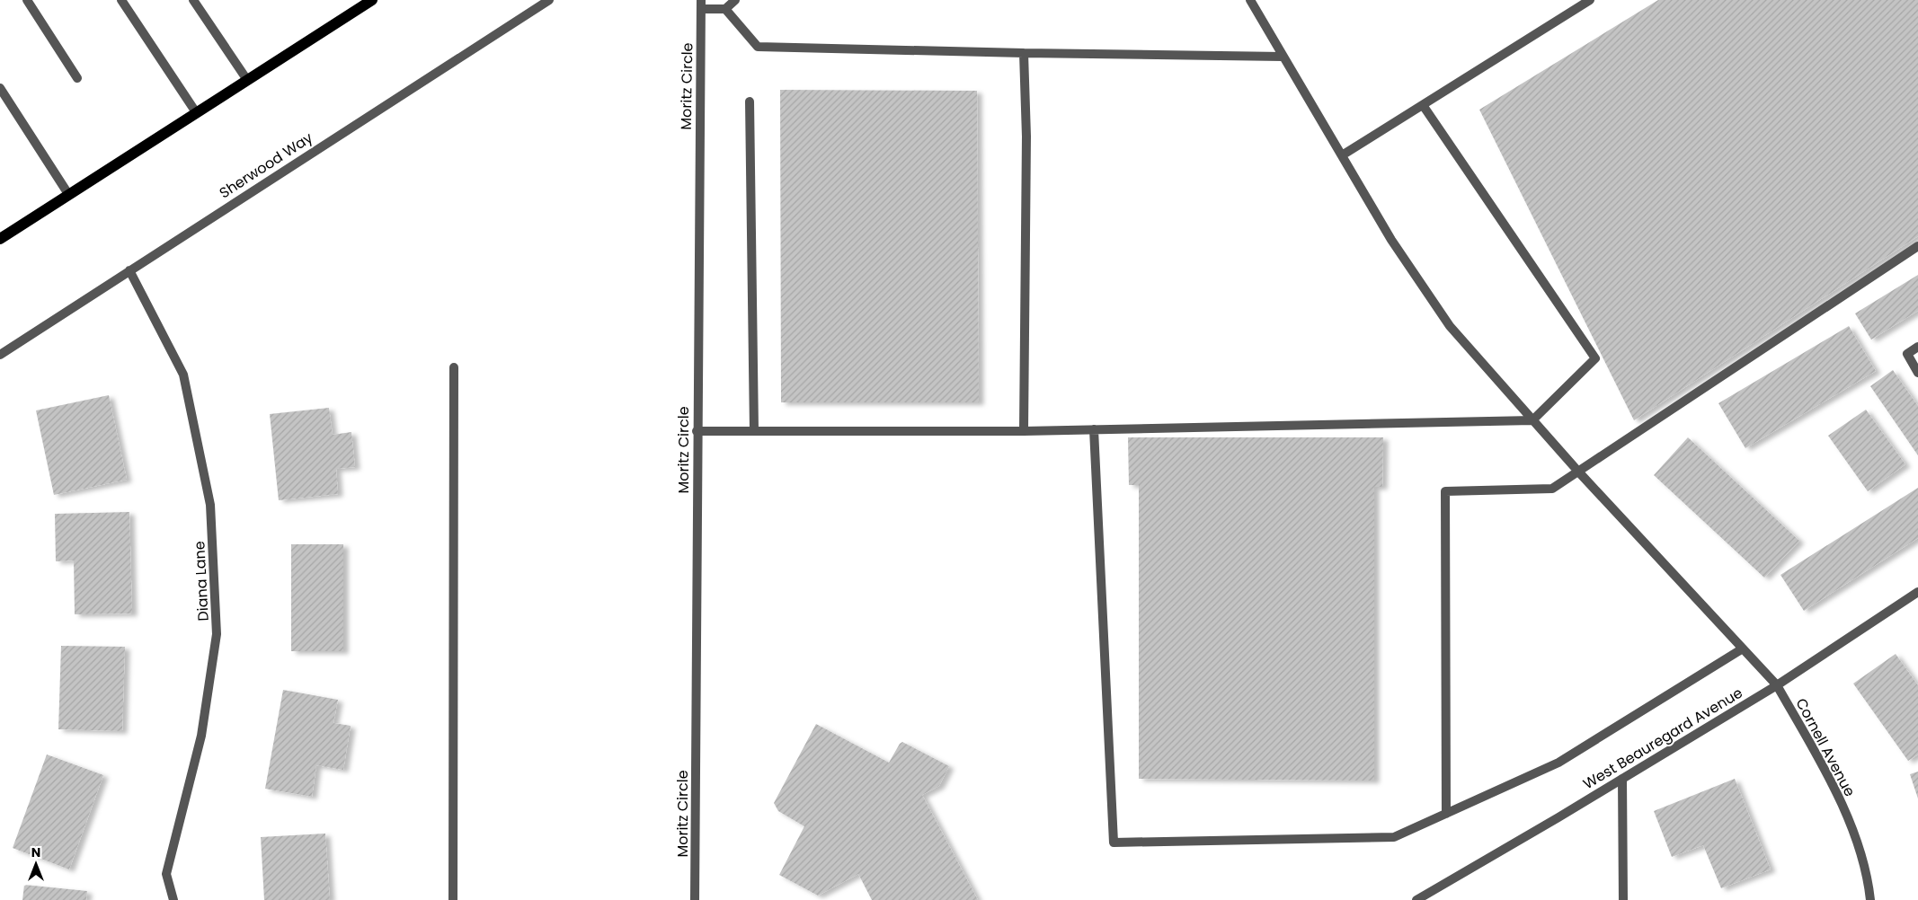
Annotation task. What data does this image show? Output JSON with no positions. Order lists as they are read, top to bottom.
{
  "streets": {
    "street": [
      "Moritz Circle",
      "Sherwood Way",
      "Diana Lane",
      "West Beauregard Avenue",
      "Cornell Avenue"
    ]
  },
  "crossings": [
    ["Sherwood Way", "Diana Lane"],
    ["West Beauregard Avenue", "Cornell Avenue"]
  ],
  "north": "top"
}
